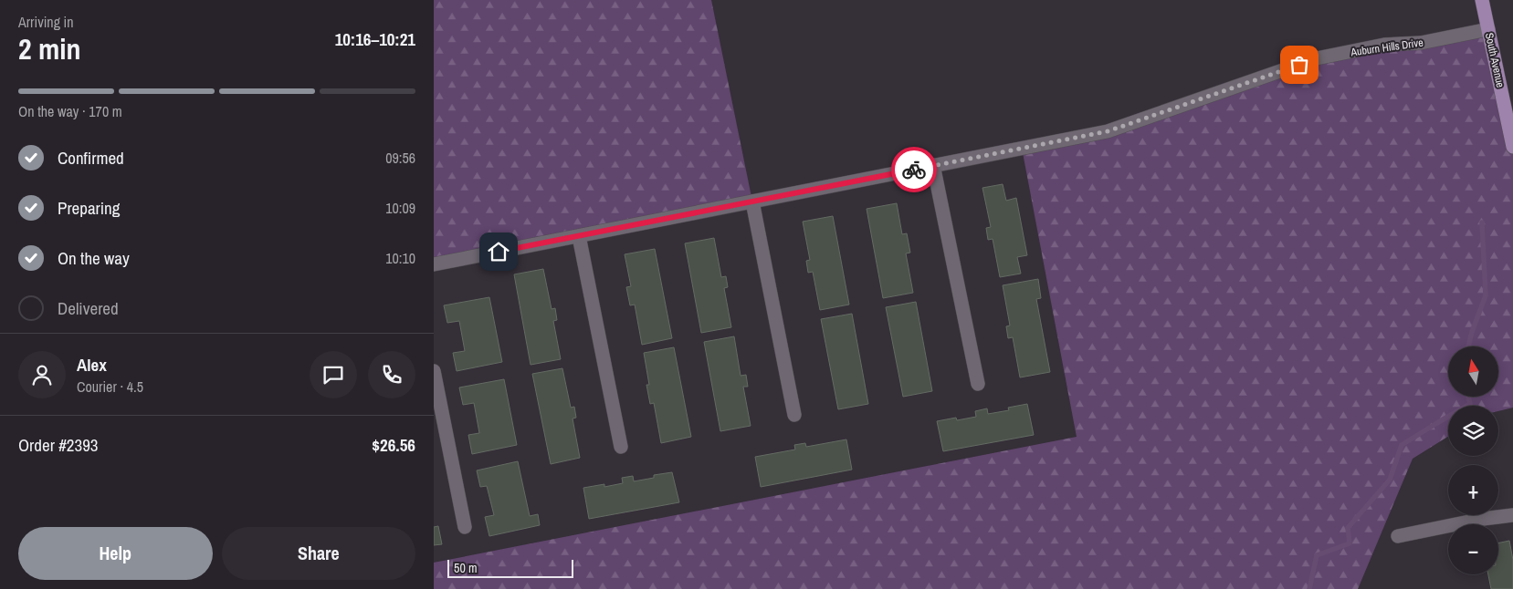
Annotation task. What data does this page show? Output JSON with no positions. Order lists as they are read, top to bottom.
{
  "streets": {
    "main road": ["South Avenue"],
    "street": ["Auburn Hills Drive"]
  },
  "crossings": [
    ["Auburn Hills Drive", "South Avenue"]
  ],
  "scale_bar": "50 m",
  "north": "top",
  "page": {
    "heading": ["2 min", "Arriving in", "10:16–10:21"],
    "panel": [
      "Alex",
      "Courier · 4.5",
      "Order #2393",
      "$26.56"
    ],
    "bar": "On the way · 170 m",
    "list": [
      ["Confirmed", "09:56"],
      ["Preparing", "10:09"],
      ["On the way", "10:10"],
      "Delivered"
    ],
    "map_buttons": ["+", "−"],
    "buttons": ["Help", "Share"],
    "scale": "50 m"
  }
}
